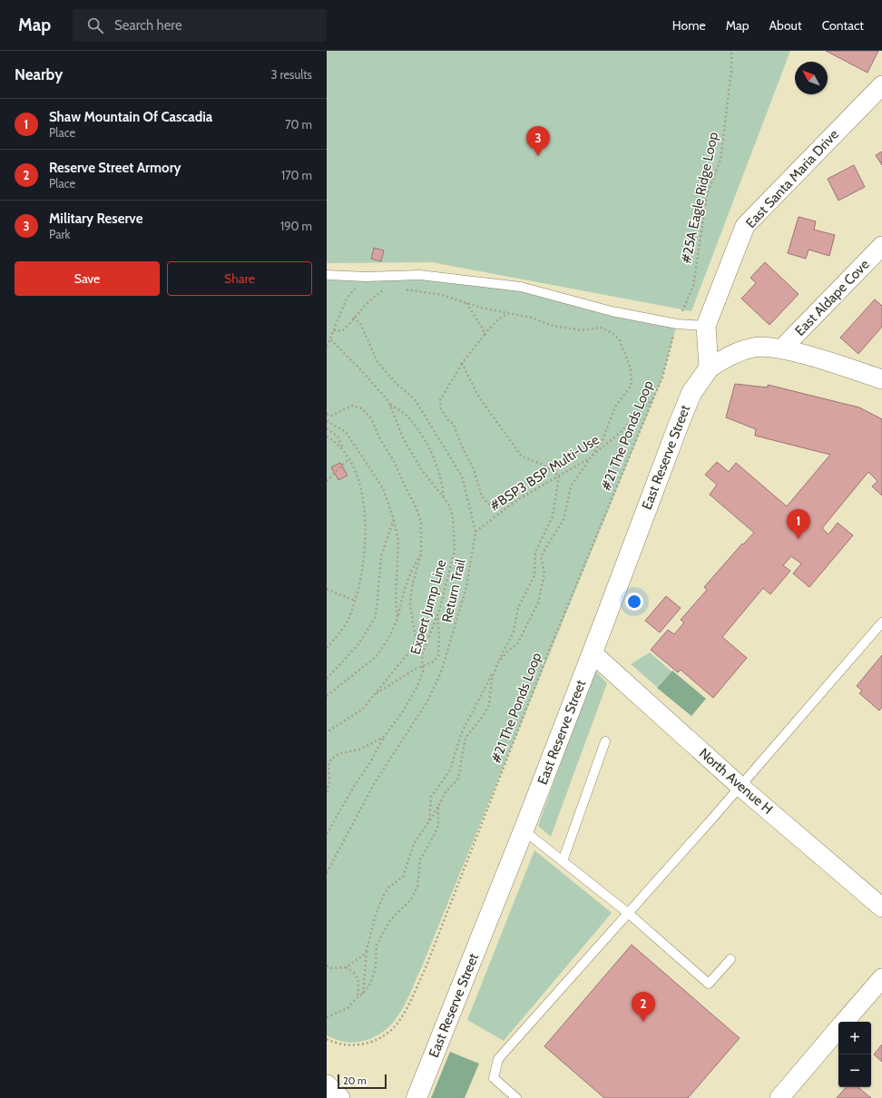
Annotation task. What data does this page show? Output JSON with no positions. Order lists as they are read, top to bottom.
{
  "streets": {
    "street": [
      "East Santa Maria Drive",
      "East Aldape Cove",
      "East Reserve Street",
      "North Avenue H"
    ],
    "path": [
      "#25A Eagle Ridge Loop",
      "#21 The Ponds Loop",
      "#BSP3 BSP Multi-Use",
      "Return Trail",
      "Expert Jump Line"
    ]
  },
  "crossings": [
    ["East Santa Maria Drive", "East Reserve Street"],
    ["#25A Eagle Ridge Loop", "#21 The Ponds Loop"],
    ["#21 The Ponds Loop", "#BSP3 BSP Multi-Use"],
    ["East Reserve Street", "North Avenue H"],
    ["#BSP3 BSP Multi-Use", "Return Trail"]
  ],
  "scale_bar": "20 m",
  "north": "top left",
  "page": {
    "header": "Map",
    "search": "Search here",
    "nav": [
      "Home",
      "Map",
      "About",
      "Contact"
    ],
    "heading": ["Nearby", "3 results"],
    "list": [
      {
        "mark": "1",
        "name": "Shaw Mountain Of Cascadia",
        "note": "Place",
        "value": "70 m"
      },
      {
        "mark": "2",
        "name": "Reserve Street Armory",
        "note": "Place",
        "value": "170 m"
      },
      {
        "mark": "3",
        "name": "Military Reserve",
        "note": "Park",
        "value": "190 m"
      }
    ],
    "pins": ["3", "1", "2"],
    "buttons": ["Save", "Share"],
    "map_buttons": ["+", "−"],
    "scale": "20 m"
  }
}
